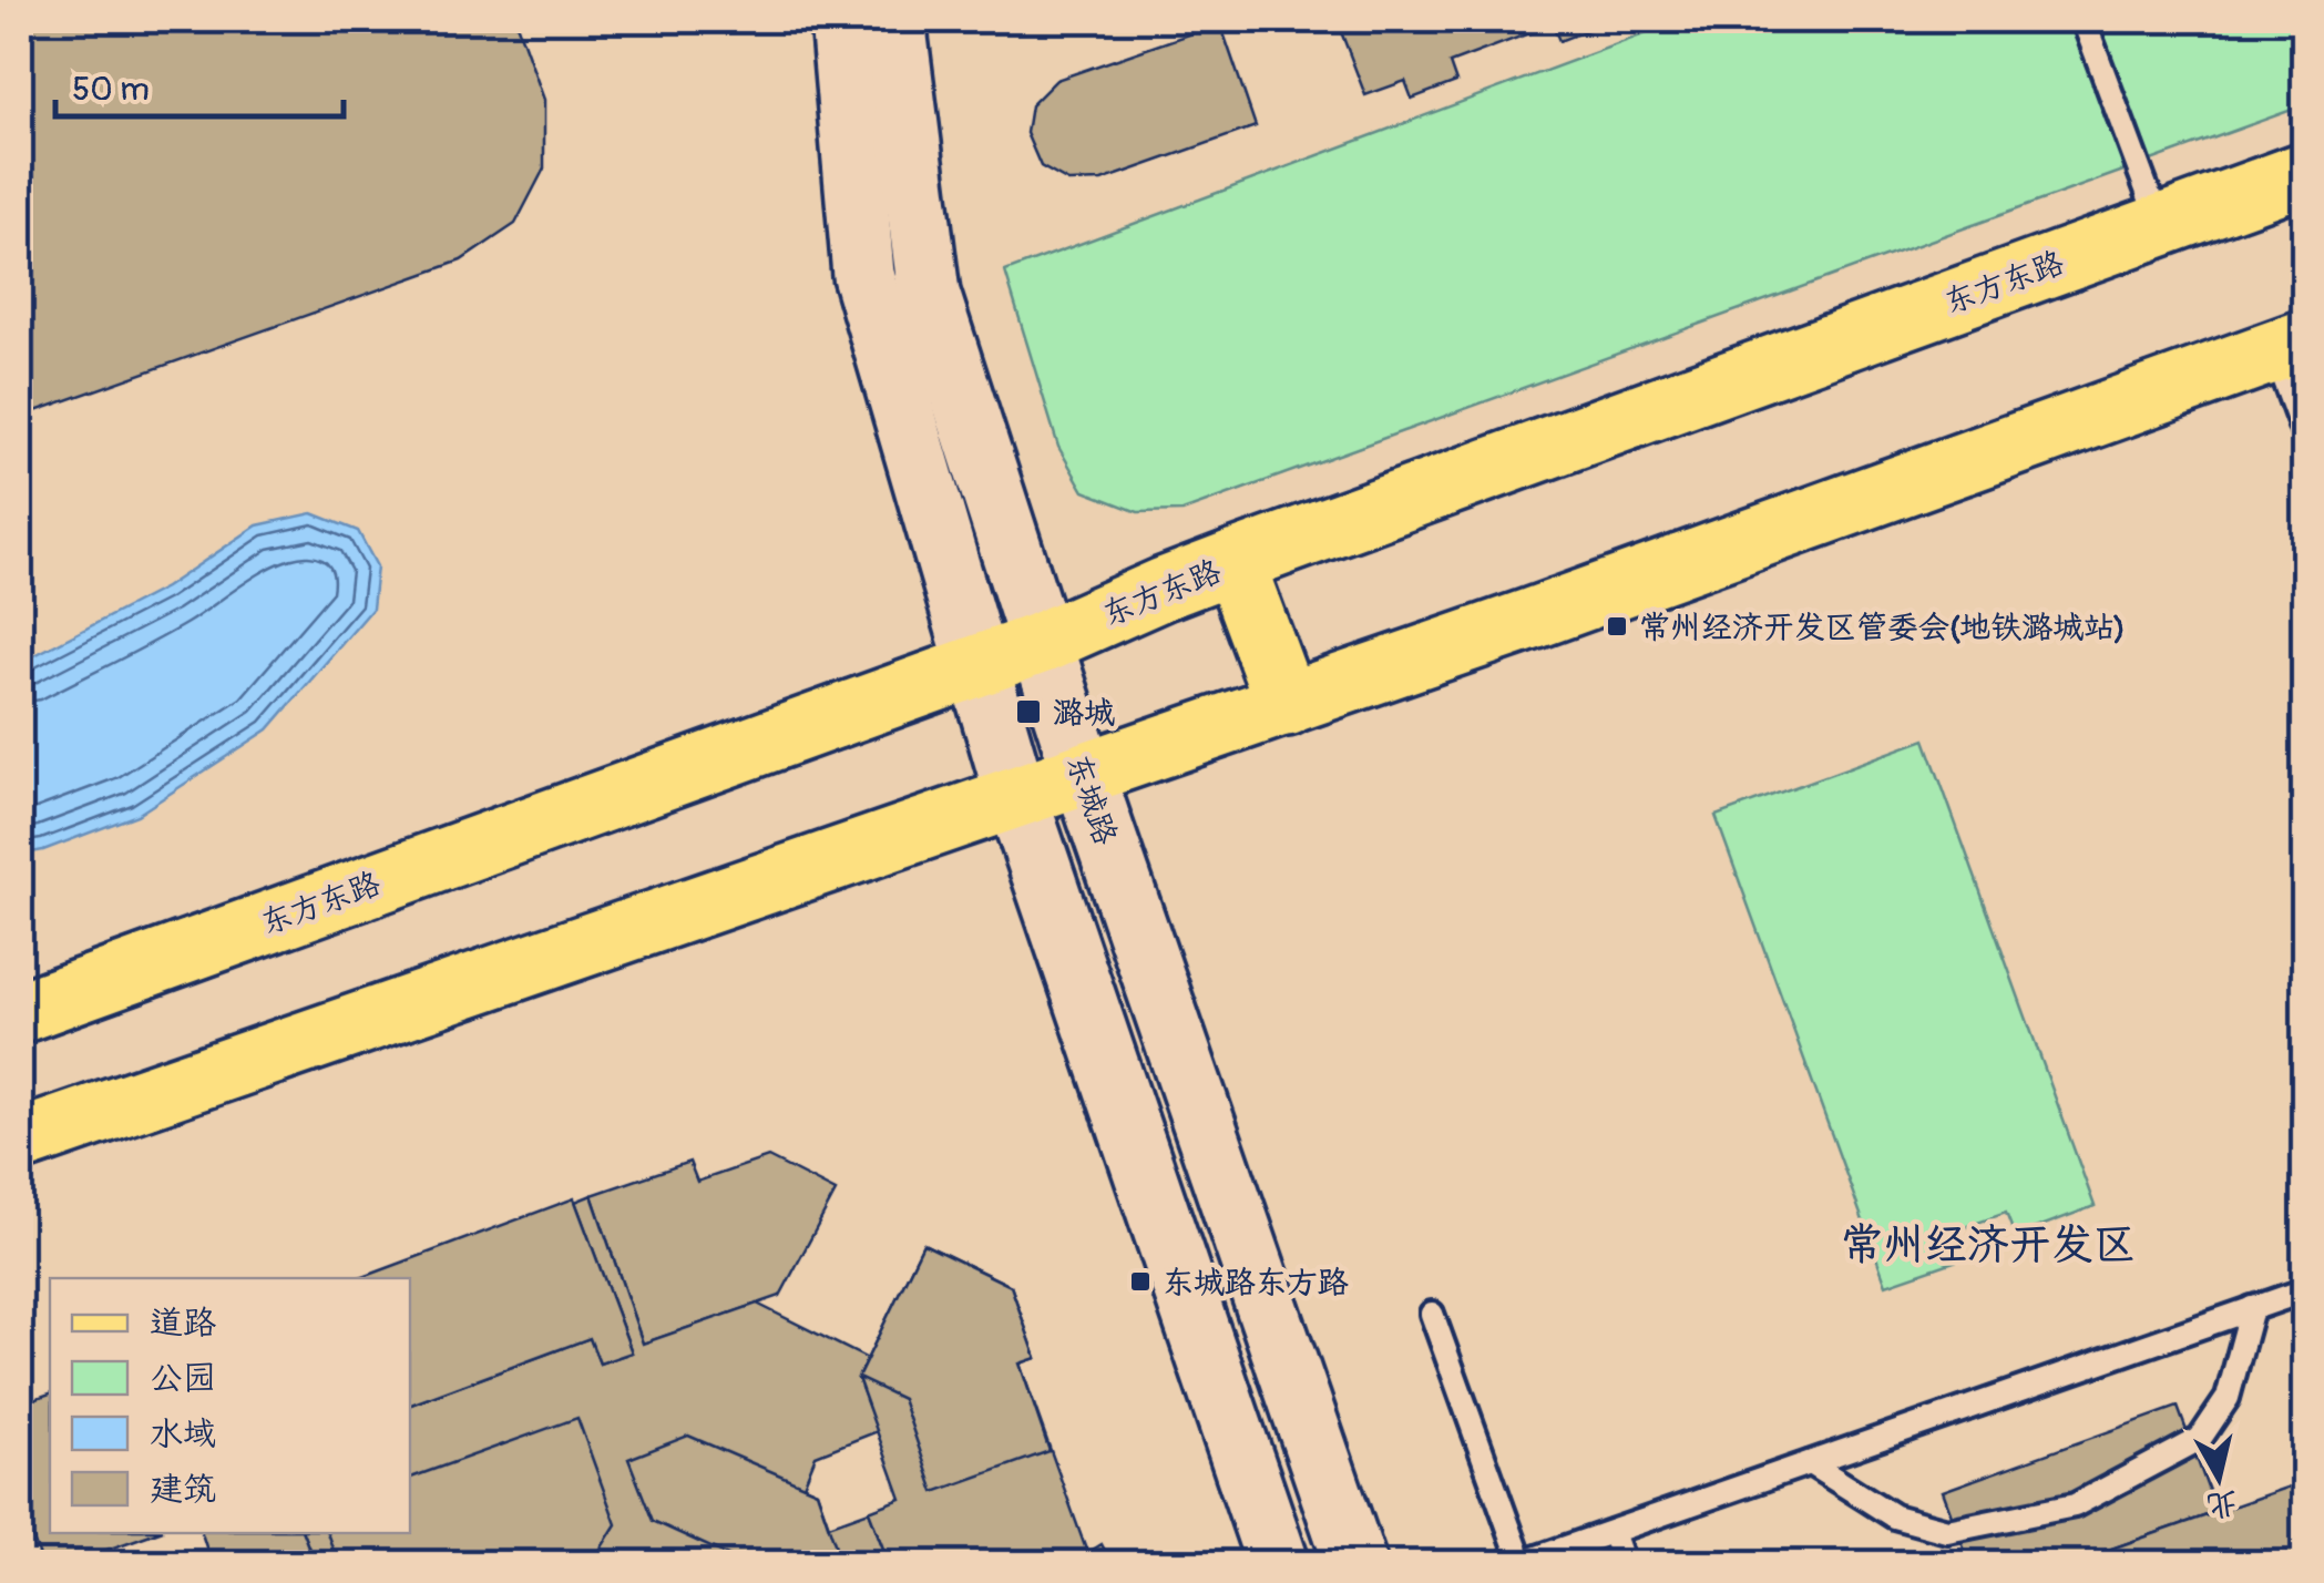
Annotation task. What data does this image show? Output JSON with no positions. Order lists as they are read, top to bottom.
{
  "streets": {
    "main road": ["东方东路", "东城路"]
  },
  "crossings": [
    ["东方东路", "东城路"]
  ],
  "districts": ["常州经济开发区"],
  "places": {
    "transit": ["常州经济开发区管委会(地铁潞城站)", "潞城", "东城路东方路"]
  },
  "legend": [
    "道路",
    "公园",
    "水域",
    "建筑"
  ],
  "scale_bar": "50 m",
  "north": "bottom"
}
